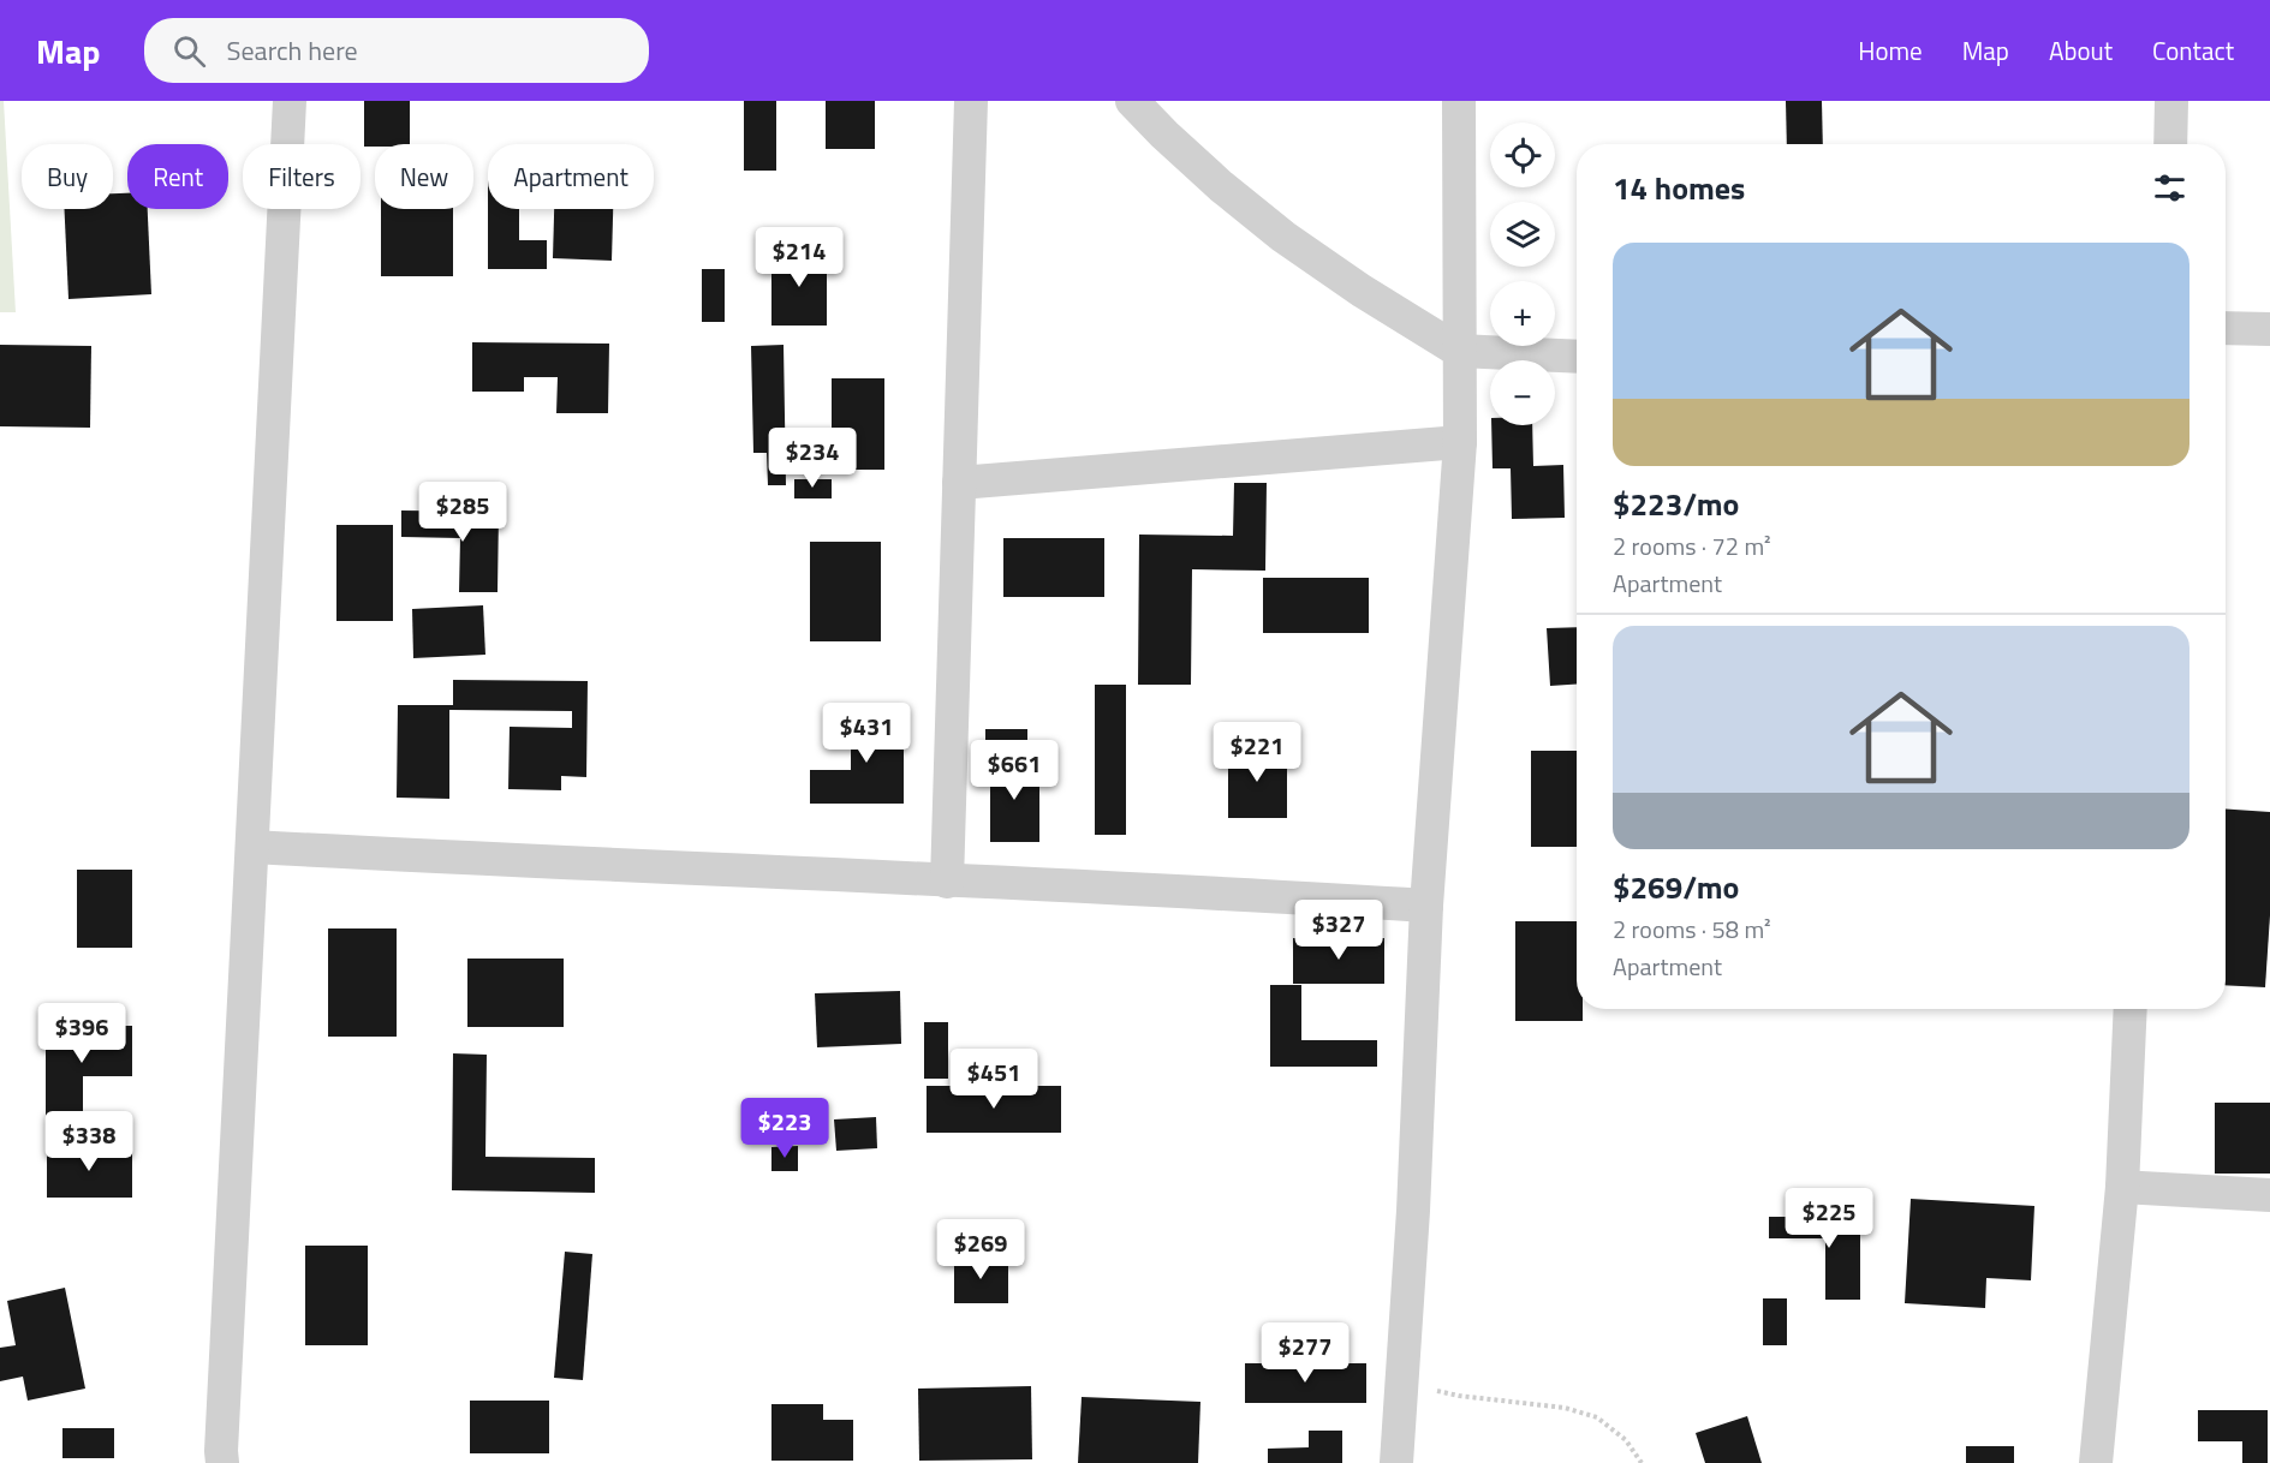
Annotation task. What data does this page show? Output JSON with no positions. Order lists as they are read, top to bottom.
{
  "page": {
    "header": "Map",
    "search": "Search here",
    "nav": [
      "Home",
      "Map",
      "About",
      "Contact"
    ],
    "map_buttons": ["+", "−"],
    "chip": [
      "Buy",
      "Rent",
      "Filters",
      "New",
      "Apartment"
    ],
    "heading": "14 homes",
    "price": [
      "$214",
      "$234",
      "$285",
      "$431",
      "$221",
      "$661",
      "$327",
      "$396",
      "$451",
      "$223",
      "$338",
      "$225",
      "$269",
      "$277"
    ],
    "list": [
      {
        "name": "$223/mo",
        "note": "2 rooms · 72 m² · Apartment"
      },
      {
        "name": "$269/mo",
        "note": "2 rooms · 58 m² · Apartment"
      }
    ]
  }
}
